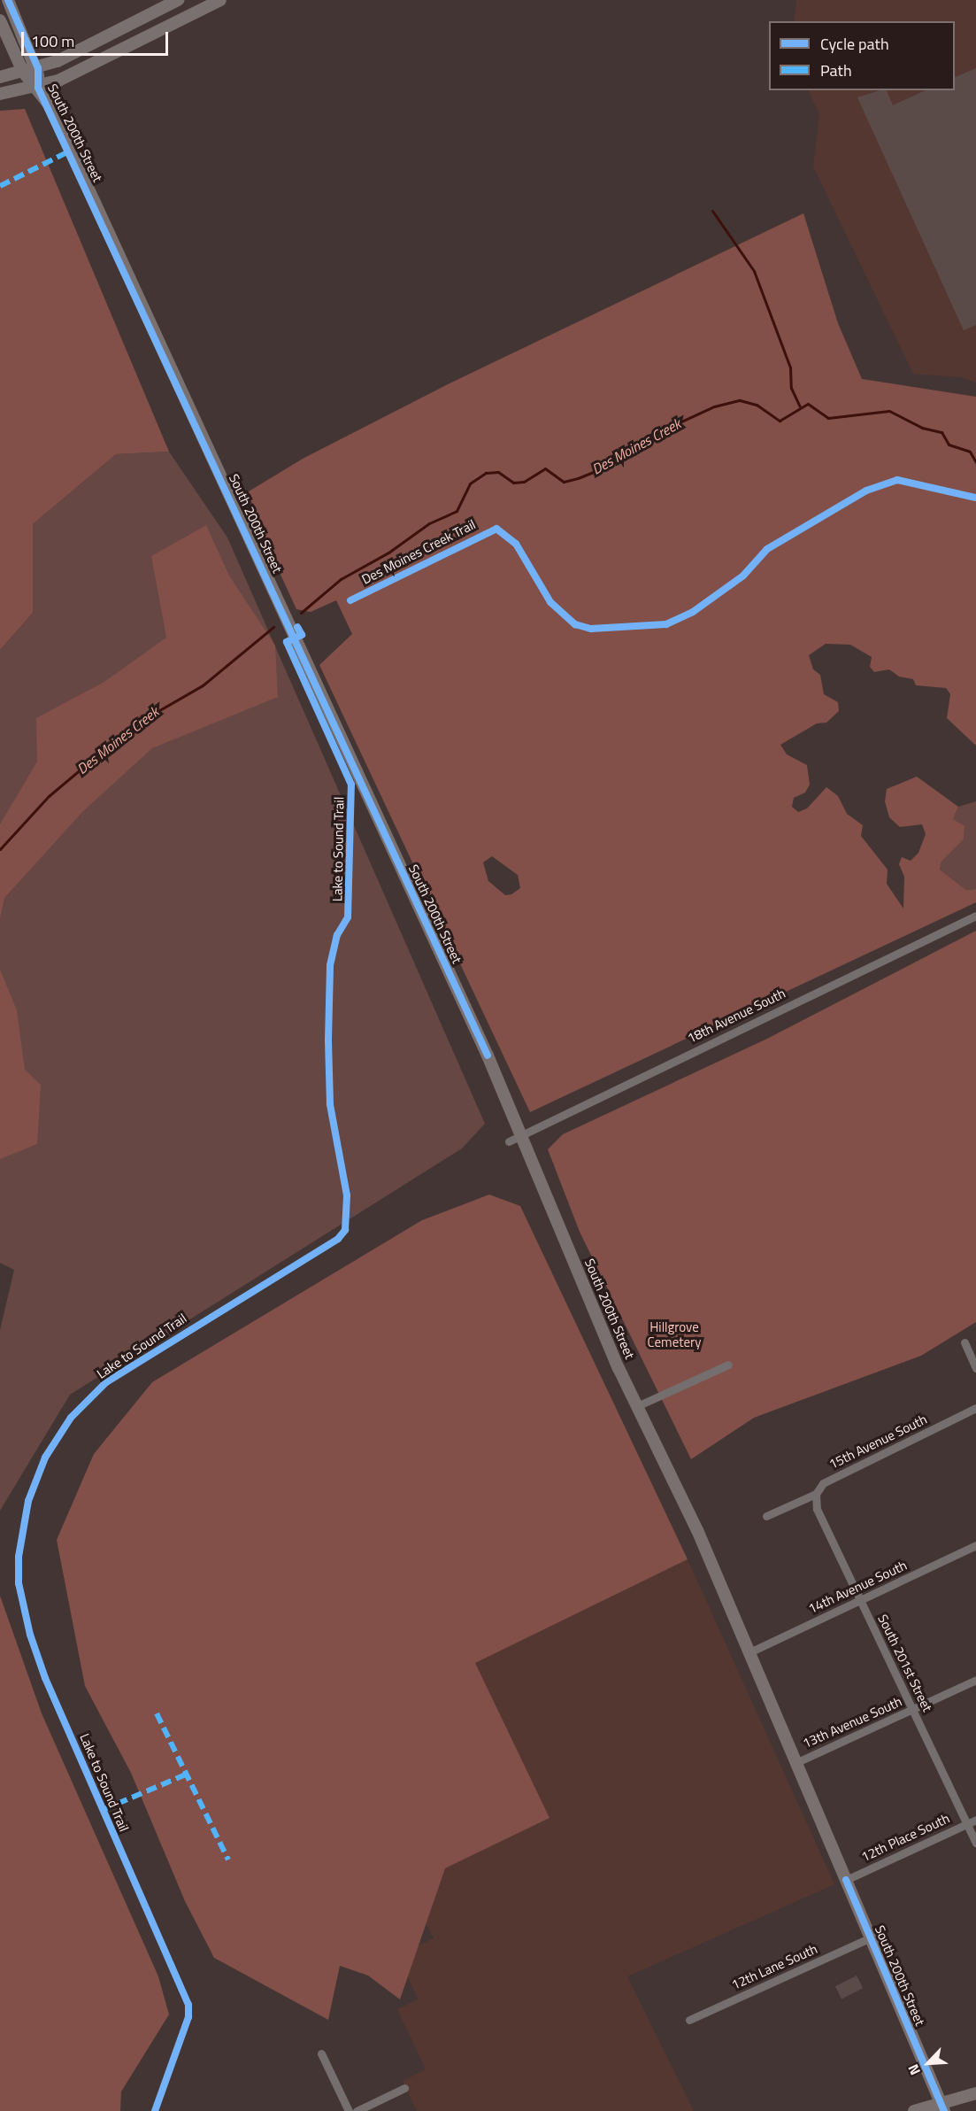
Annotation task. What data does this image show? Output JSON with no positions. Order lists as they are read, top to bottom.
{
  "streets": {
    "main road": ["South 200th Street"],
    "street": [
      "18th Avenue South",
      "15th Avenue South",
      "14th Avenue South",
      "South 201st Street",
      "13th Avenue South",
      "12th Place South",
      "12th Lane South"
    ],
    "cycle path": ["Des Moines Creek Trail", "Lake to Sound Trail"]
  },
  "crossings": [
    ["South 200th Street", "18th Avenue South"],
    ["South 200th Street", "14th Avenue South"],
    ["South 200th Street", "13th Avenue South"],
    ["South 200th Street", "12th Place South"],
    ["South 200th Street", "12th Lane South"],
    ["15th Avenue South", "South 201st Street"],
    ["14th Avenue South", "South 201st Street"],
    ["South 201st Street", "13th Avenue South"],
    ["South 201st Street", "12th Place South"]
  ],
  "water": ["Des Moines Creek"],
  "parks": ["Hillgrove Cemetery"],
  "legend": ["Cycle path", "Path"],
  "scale_bar": "100 m",
  "north": "bottom left"
}
